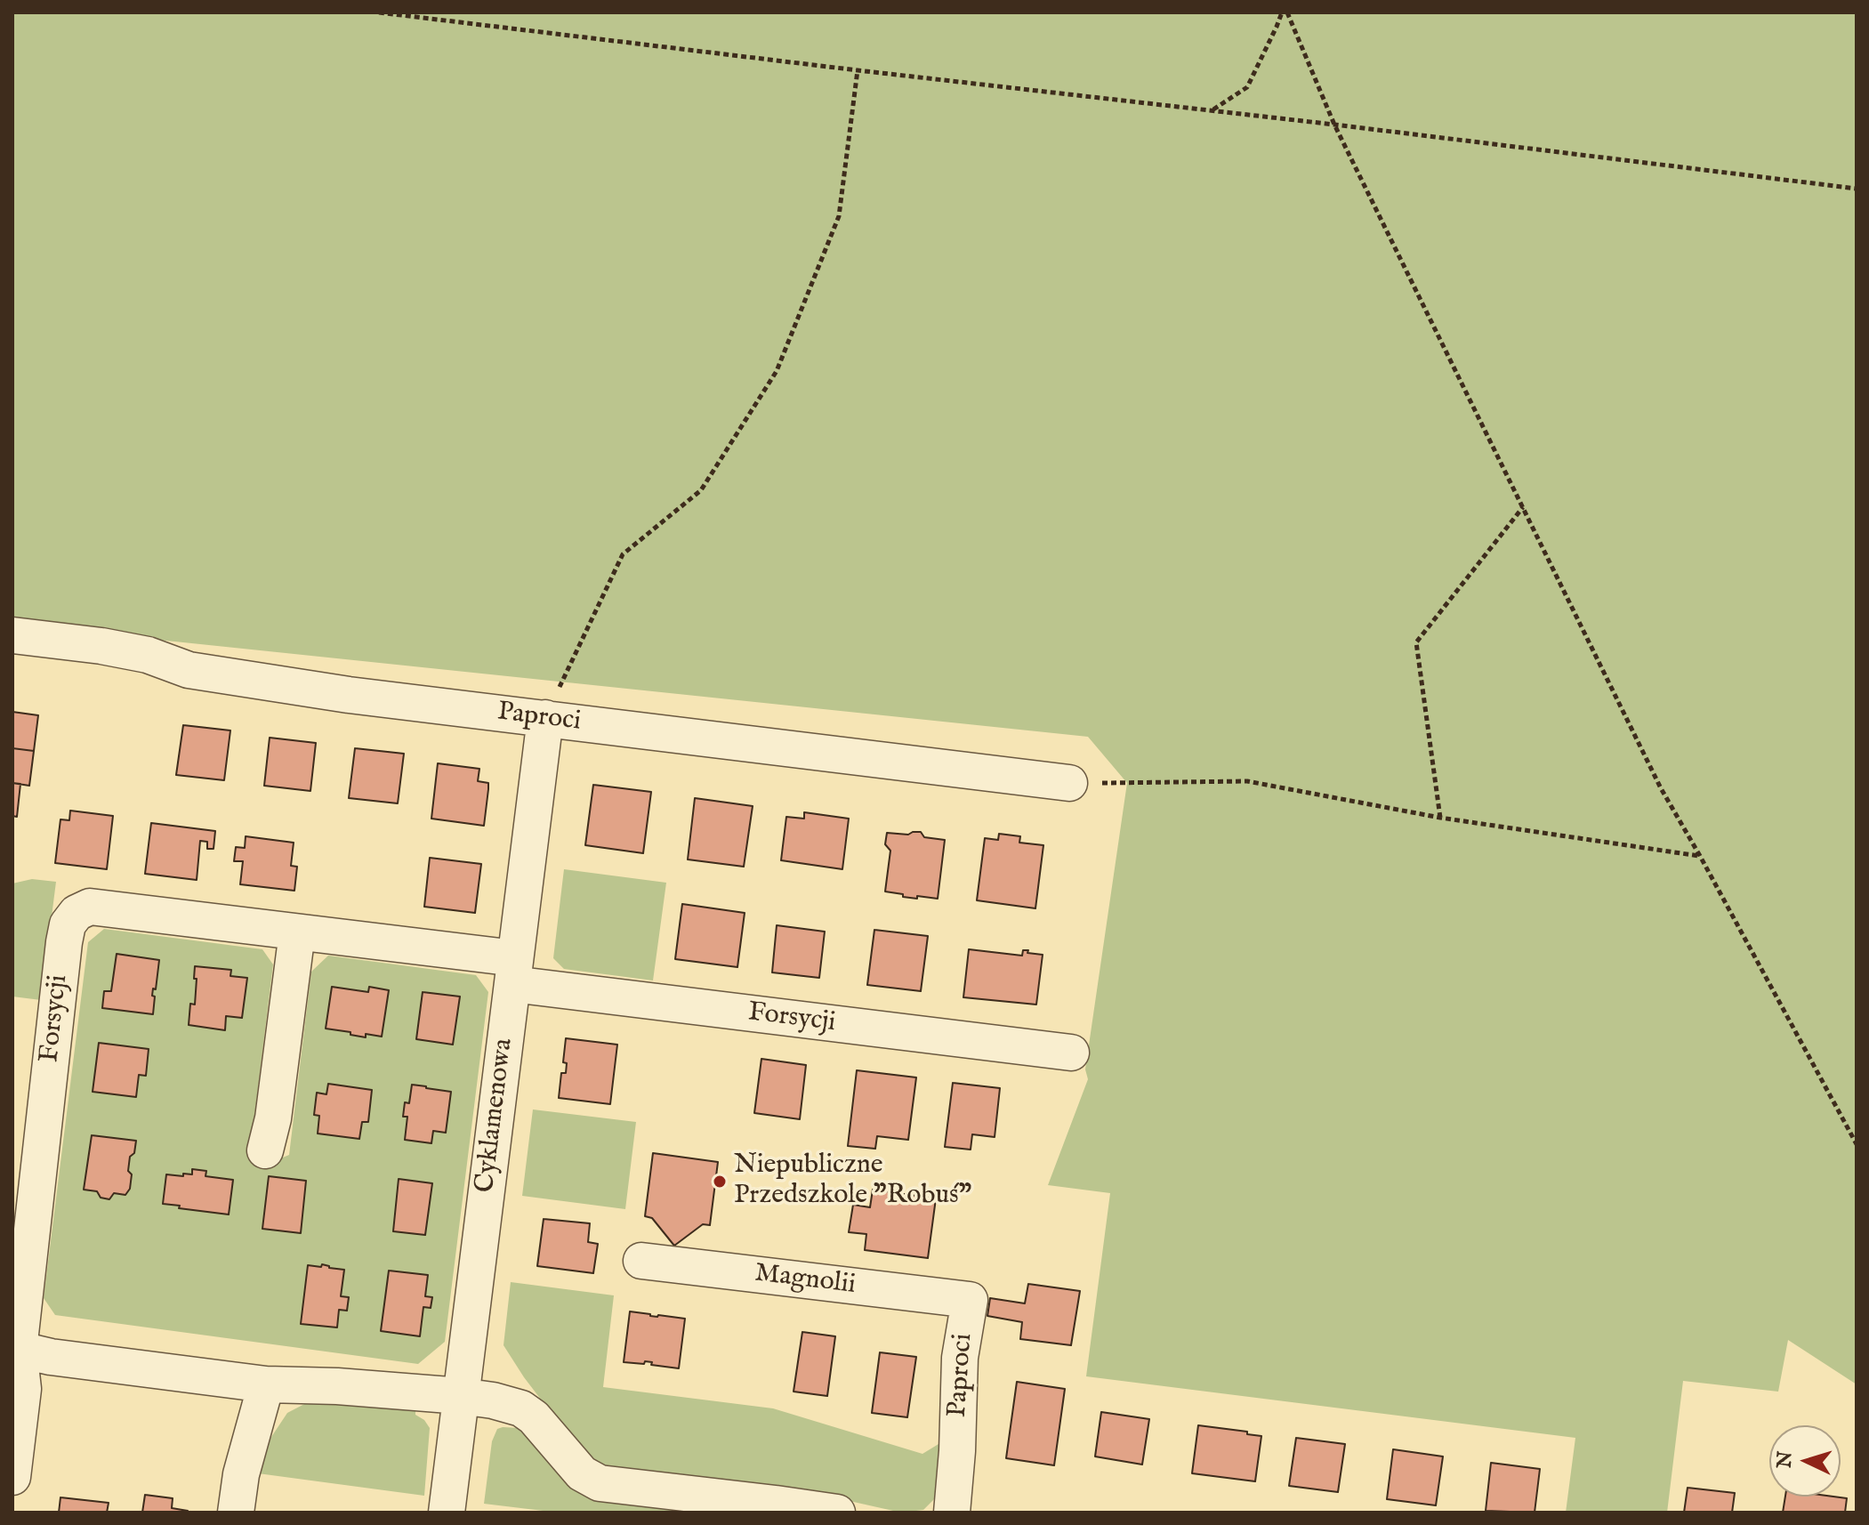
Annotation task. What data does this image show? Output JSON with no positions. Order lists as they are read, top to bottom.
{
  "streets": {
    "street": [
      "Paproci",
      "Forsycji",
      "Cyklamenowa",
      "Magnolii"
    ]
  },
  "crossings": [
    ["Paproci", "Cyklamenowa"],
    ["Paproci", "Magnolii"],
    ["Forsycji", "Cyklamenowa"]
  ],
  "places": ["Niepubliczne Przedszkole \"Robuś\""],
  "north": "left"
}
